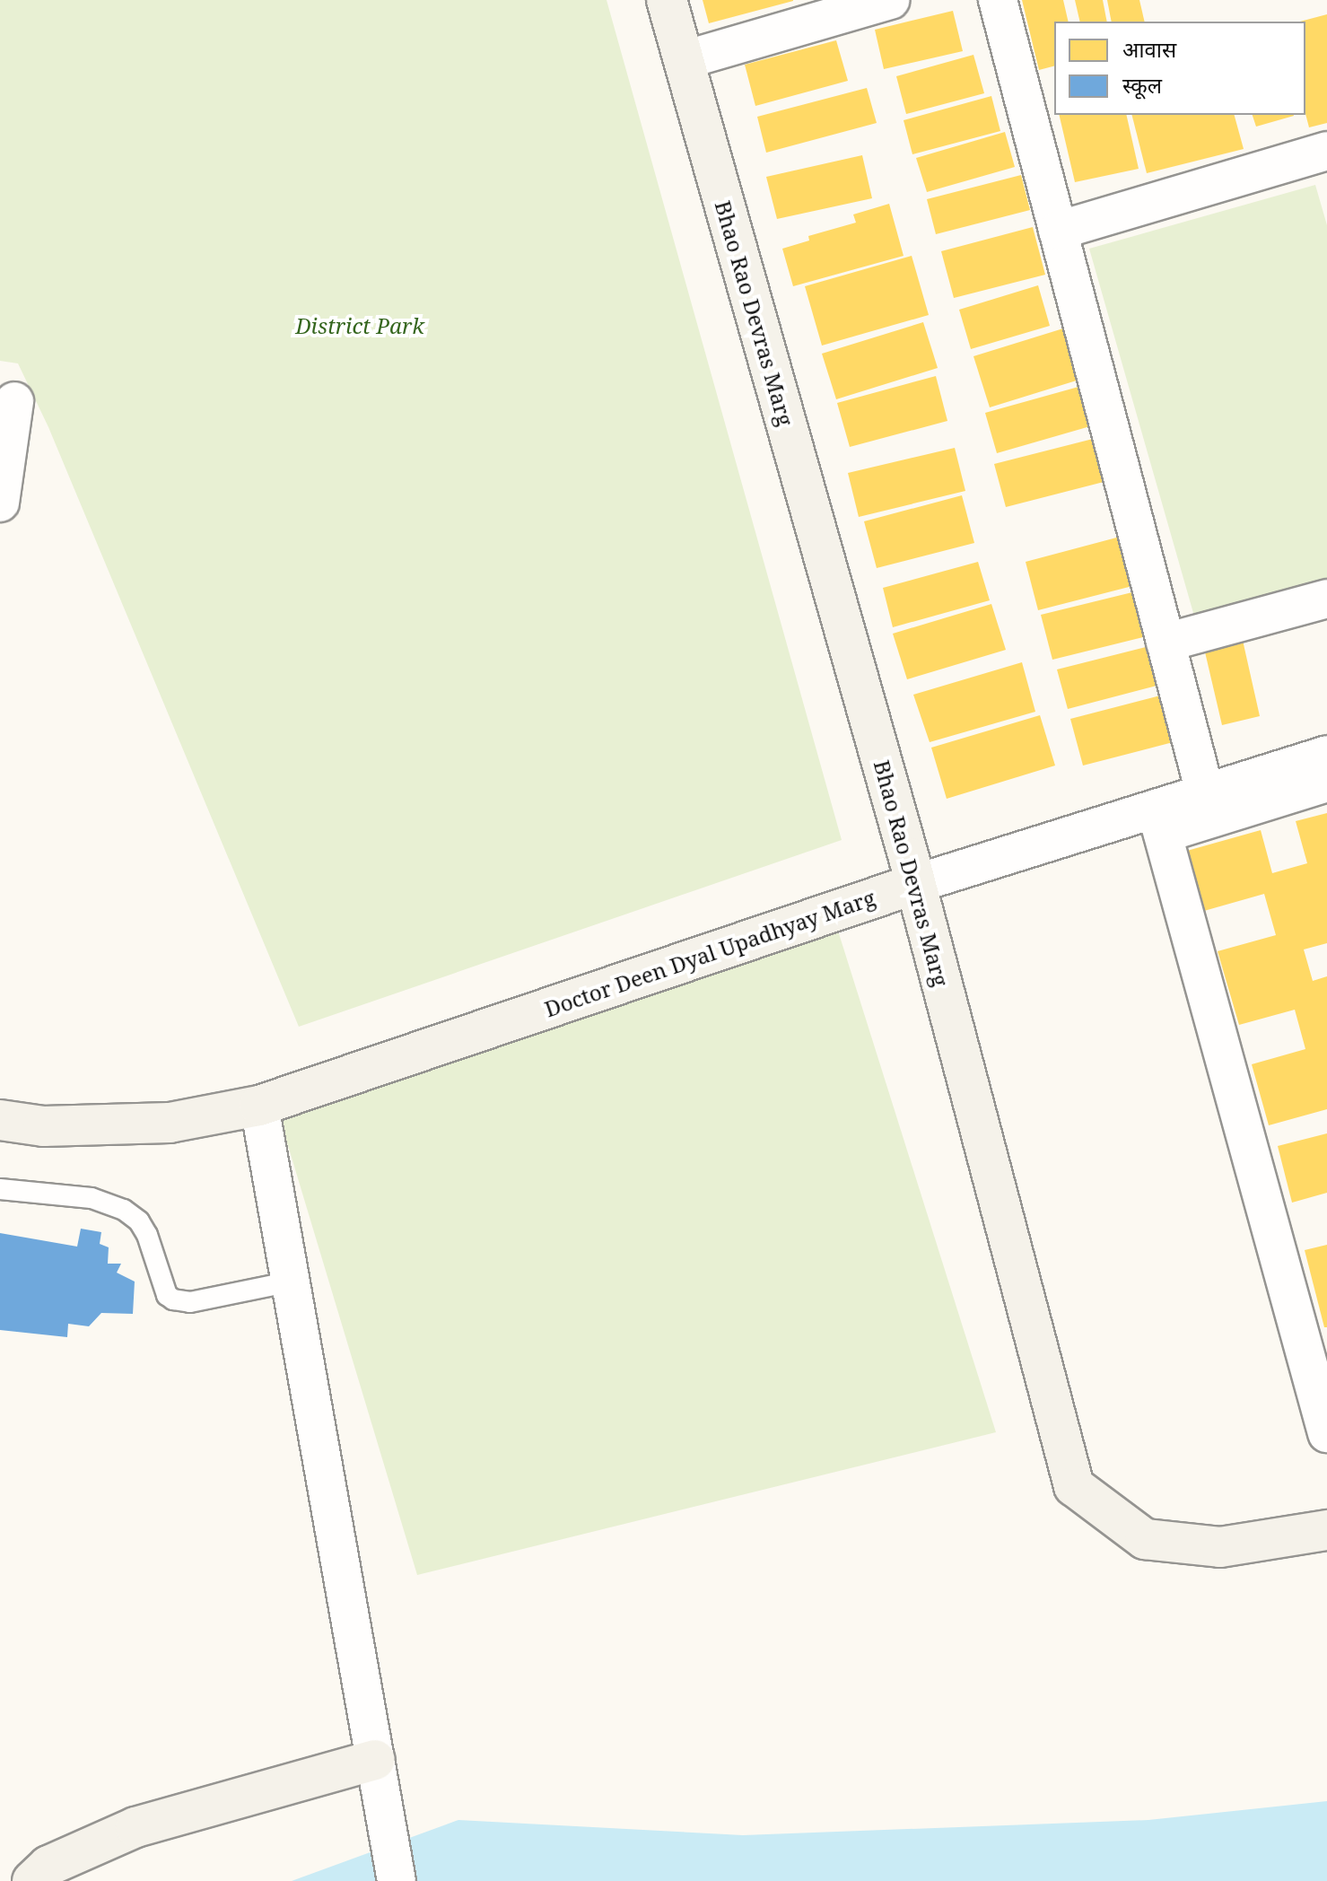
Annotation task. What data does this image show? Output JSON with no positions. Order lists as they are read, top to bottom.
{
  "streets": {
    "street": ["Bhao Rao Devras Marg", "Doctor Deen Dyal Upadhyay Marg"]
  },
  "crossings": [
    ["Bhao Rao Devras Marg", "Doctor Deen Dyal Upadhyay Marg"]
  ],
  "parks": ["District Park"],
  "legend": ["आवास", "स्कूल"]
}
